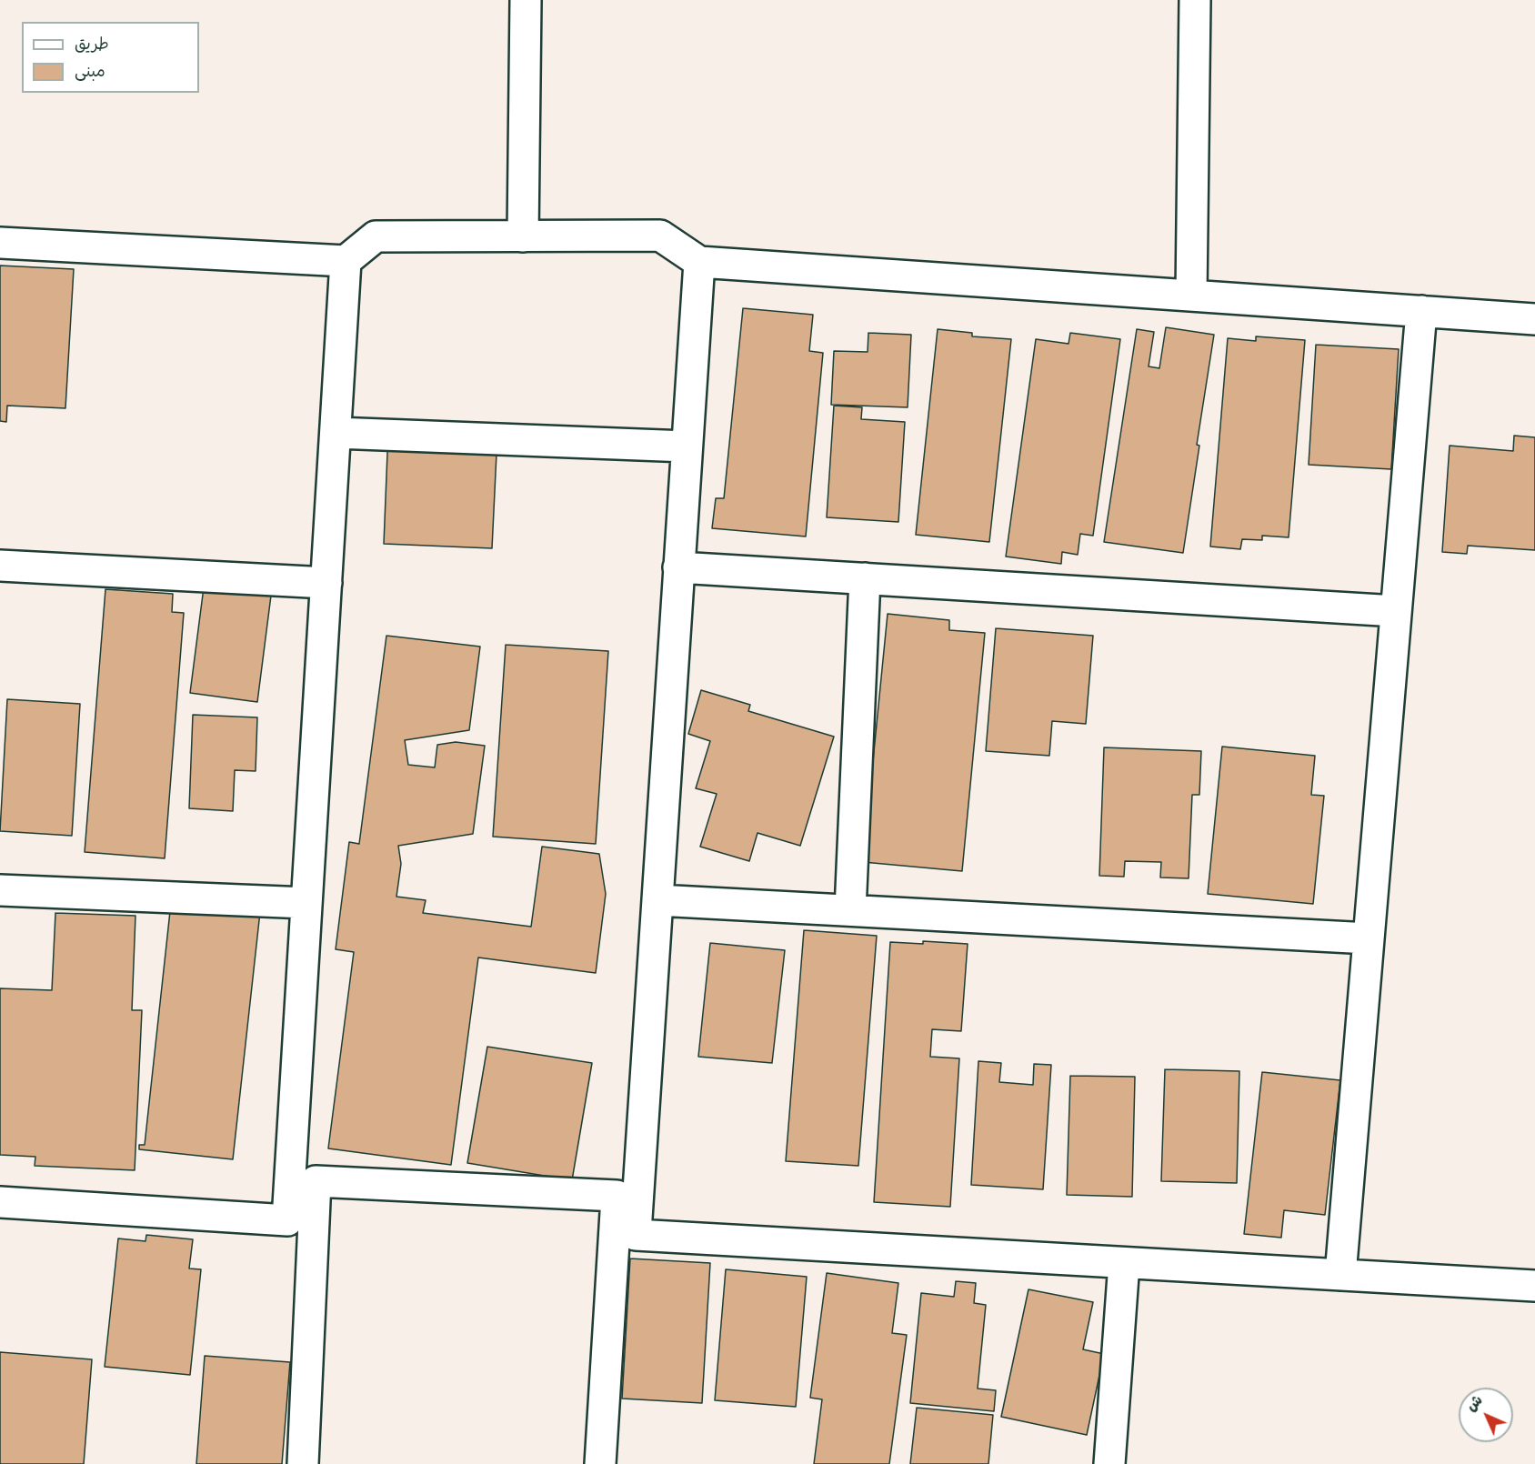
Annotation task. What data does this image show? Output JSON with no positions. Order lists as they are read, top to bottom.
{
  "legend": ["طريق", "مبنى"],
  "north": "top left"
}
